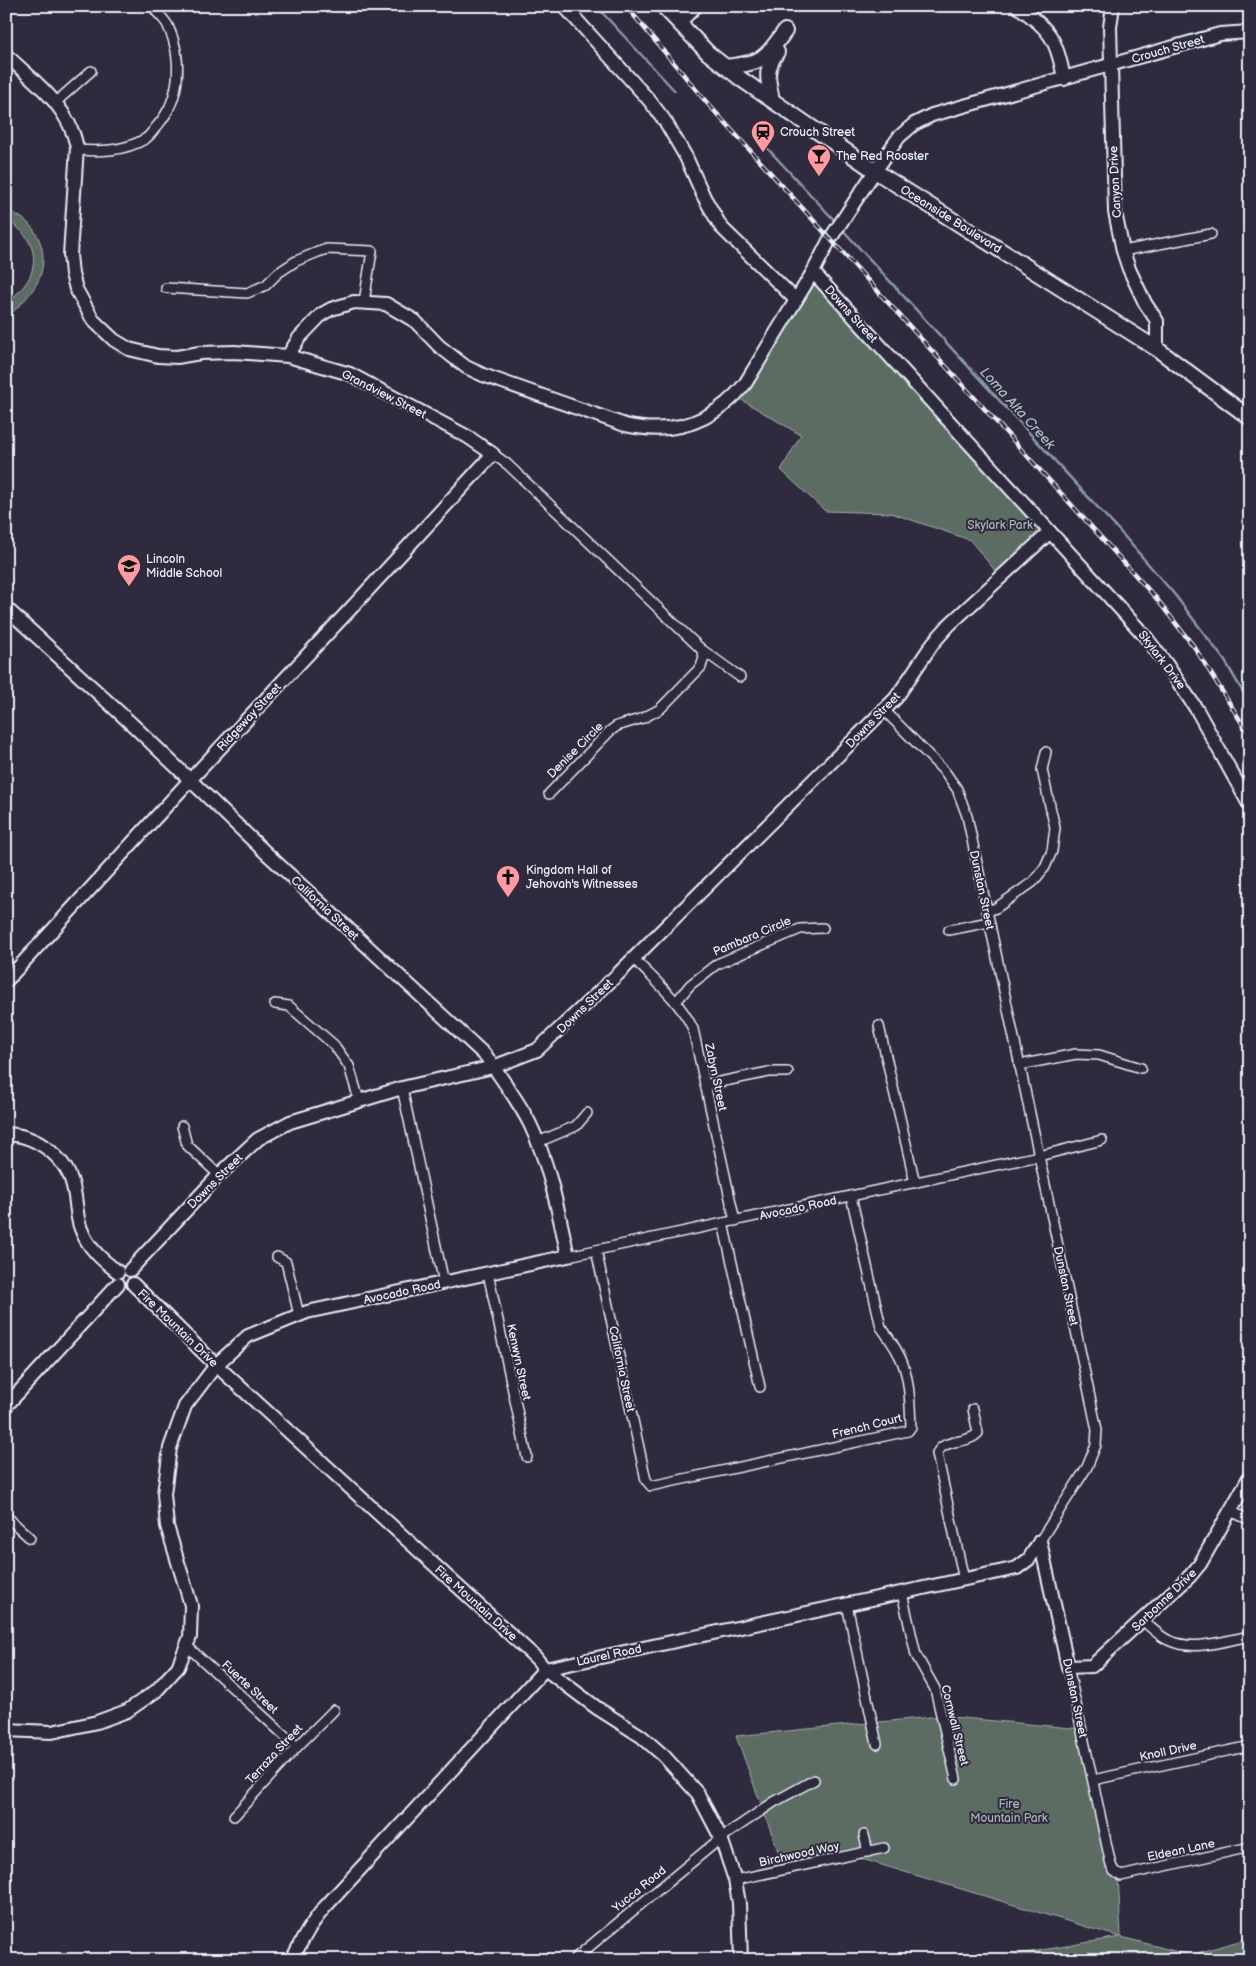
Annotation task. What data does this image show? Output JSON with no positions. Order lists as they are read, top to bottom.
{
  "streets": {
    "main road": [
      "Crouch Street",
      "Canyon Drive",
      "Oceanside Boulevard",
      "Downs Street",
      "Grandview Street",
      "Skylark Drive",
      "Ridgeway Street",
      "Dunstan Street",
      "California Street",
      "Avocado Road",
      "Fire Mountain Drive",
      "Sarbonne Drive",
      "Laurel Road"
    ],
    "street": [
      "Denise Circle",
      "Pambara Circle",
      "Zabyn Street",
      "Kenwyn Street",
      "French Court",
      "Fuerte Street",
      "Cornwall Street",
      "Knoll Drive",
      "Terraza Street",
      "Eldean Lane",
      "Birchwood Way",
      "Yucca Road"
    ]
  },
  "crossings": [
    ["Crouch Street", "Canyon Drive"],
    ["Crouch Street", "Oceanside Boulevard"],
    ["Crouch Street", "Downs Street"],
    ["Crouch Street", "Grandview Street"],
    ["Canyon Drive", "Oceanside Boulevard"],
    ["Downs Street", "Skylark Drive"],
    ["Downs Street", "Dunstan Street"],
    ["Downs Street", "California Street"],
    ["Downs Street", "Zabyn Street"],
    ["Downs Street", "Fire Mountain Drive"],
    ["Grandview Street", "Ridgeway Street"],
    ["Grandview Street", "Denise Circle"],
    ["Ridgeway Street", "California Street"],
    ["Dunstan Street", "Avocado Road"],
    ["Dunstan Street", "Sarbonne Drive"],
    ["Dunstan Street", "Laurel Road"],
    ["Dunstan Street", "Knoll Drive"],
    ["Dunstan Street", "Eldean Lane"],
    ["California Street", "Avocado Road"],
    ["California Street", "French Court"],
    ["Pambara Circle", "Zabyn Street"],
    ["Zabyn Street", "Avocado Road"],
    ["Avocado Road", "Fire Mountain Drive"],
    ["Avocado Road", "Kenwyn Street"],
    ["Avocado Road", "French Court"],
    ["Avocado Road", "Fuerte Street"],
    ["Fire Mountain Drive", "Laurel Road"],
    ["Fire Mountain Drive", "Birchwood Way"],
    ["Fire Mountain Drive", "Yucca Road"],
    ["Laurel Road", "Cornwall Street"],
    ["Fuerte Street", "Terraza Street"]
  ],
  "water": ["Loma Alta Creek"],
  "parks": ["Skylark Park", "Fire Mountain Park"],
  "places": {
    "station": ["Crouch Street"],
    "bar": ["The Red Rooster"],
    "school or university": ["Lincoln Middle School"],
    "church": ["Kingdom Hall of Jehovah's Witnesses"]
  }
}
